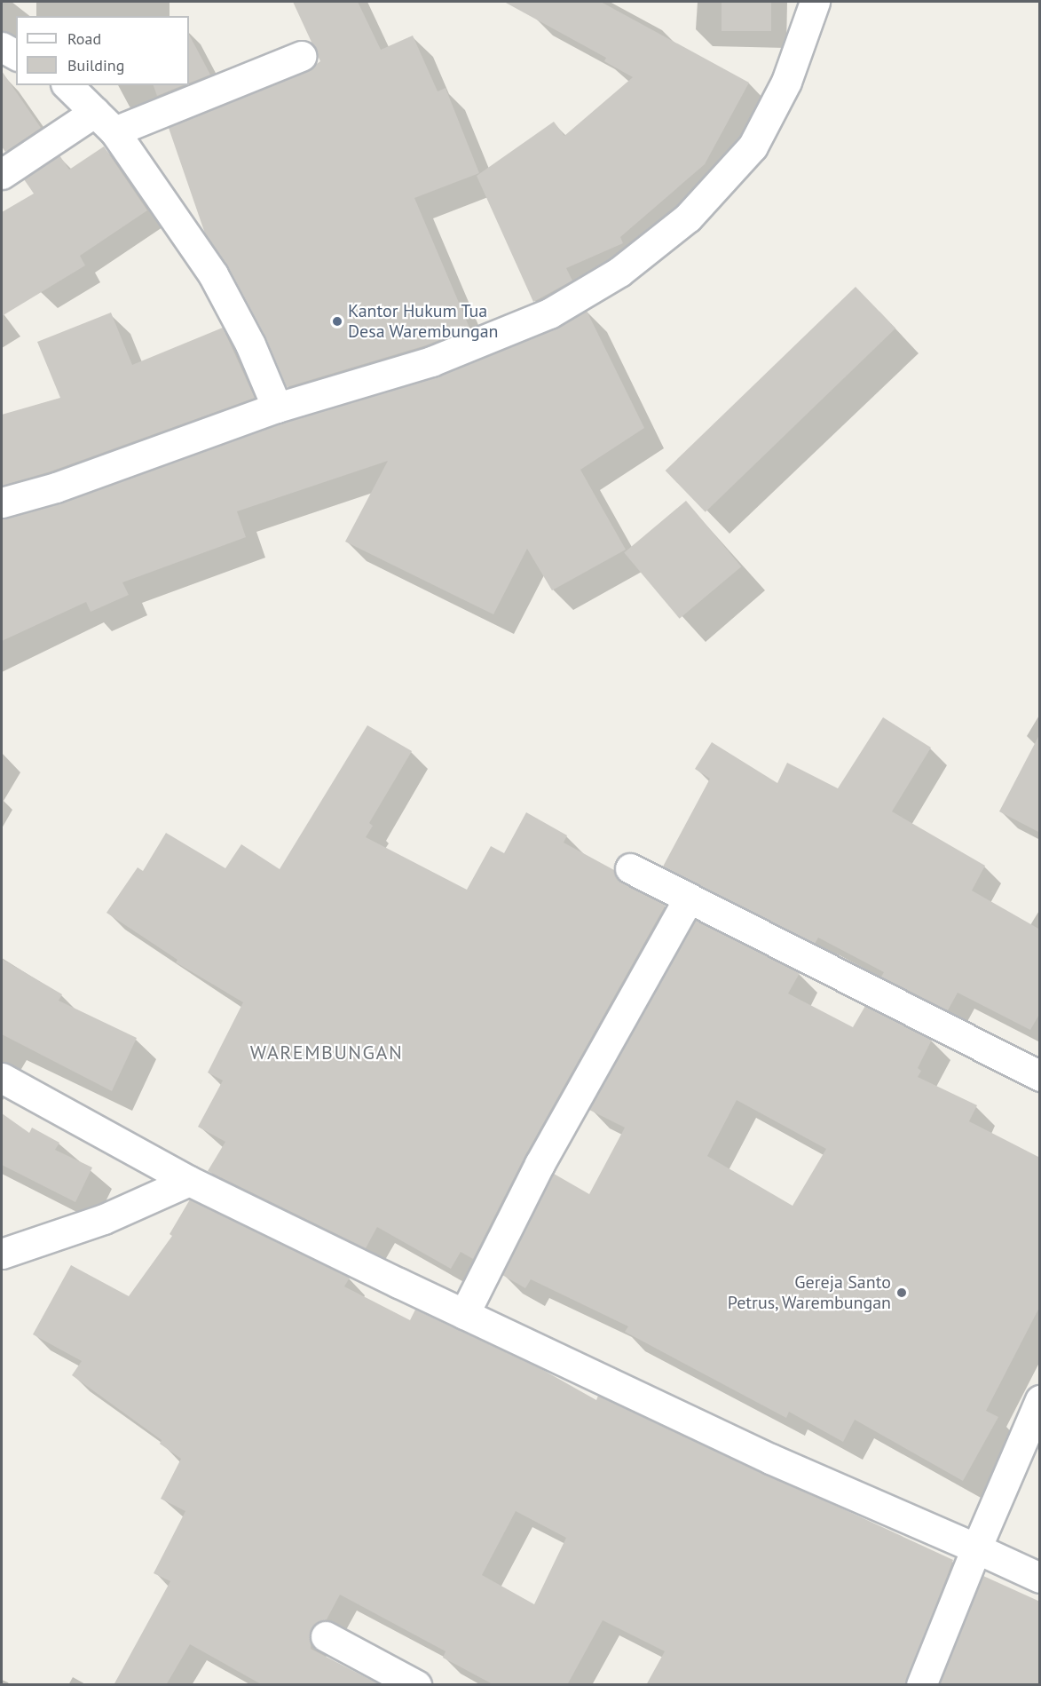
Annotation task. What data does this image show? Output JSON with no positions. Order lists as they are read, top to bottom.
{
  "districts": ["WAREMBUNGAN"],
  "places": ["Kantor Hukum Tua Desa Warembungan", "Gereja Santo Petrus, Warembungan"],
  "legend": ["Road", "Building"]
}
